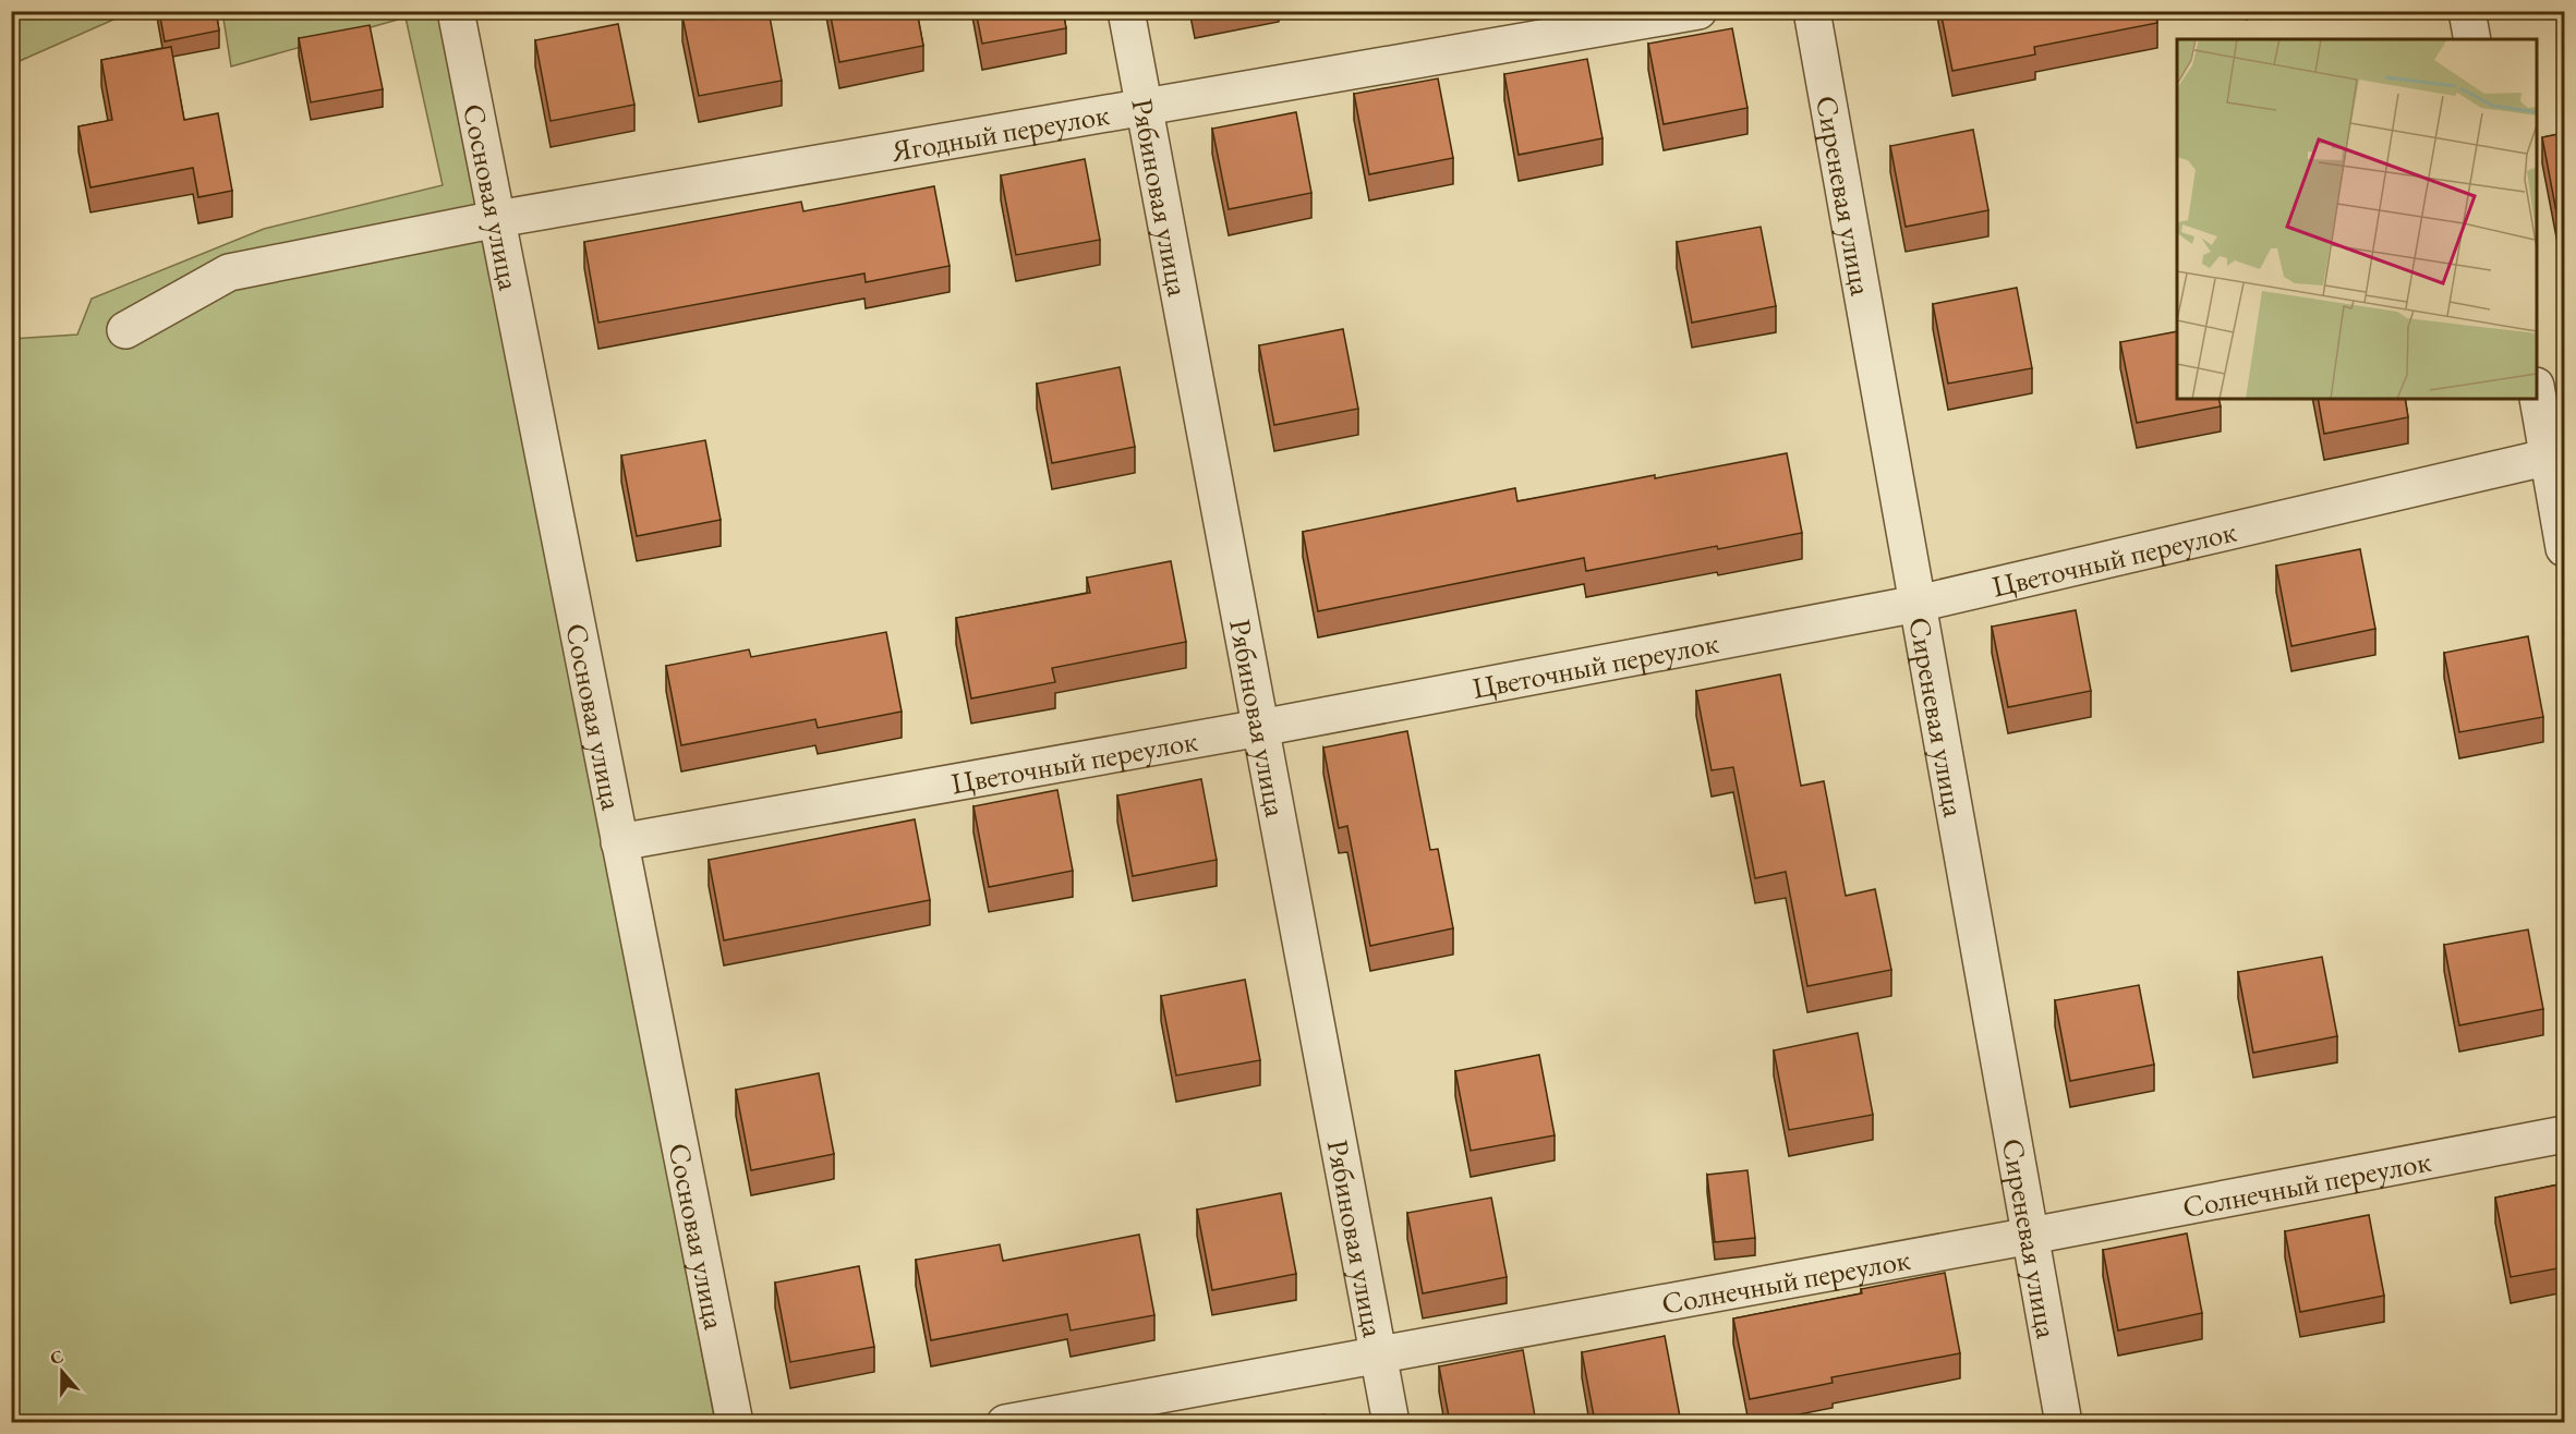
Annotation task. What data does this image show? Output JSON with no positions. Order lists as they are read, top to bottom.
{
  "streets": {
    "street": [
      "Ягодный переулок",
      "Рябиновая улица",
      "Сиреневая улица",
      "Сосновая улица",
      "Цветочный переулок",
      "Солнечный переулок"
    ]
  },
  "crossings": [
    ["Ягодный переулок", "Рябиновая улица"],
    ["Ягодный переулок", "Сосновая улица"],
    ["Рябиновая улица", "Цветочный переулок"],
    ["Рябиновая улица", "Солнечный переулок"],
    ["Сиреневая улица", "Цветочный переулок"],
    ["Сиреневая улица", "Солнечный переулок"],
    ["Сосновая улица", "Цветочный переулок"]
  ],
  "north": "top"
}
